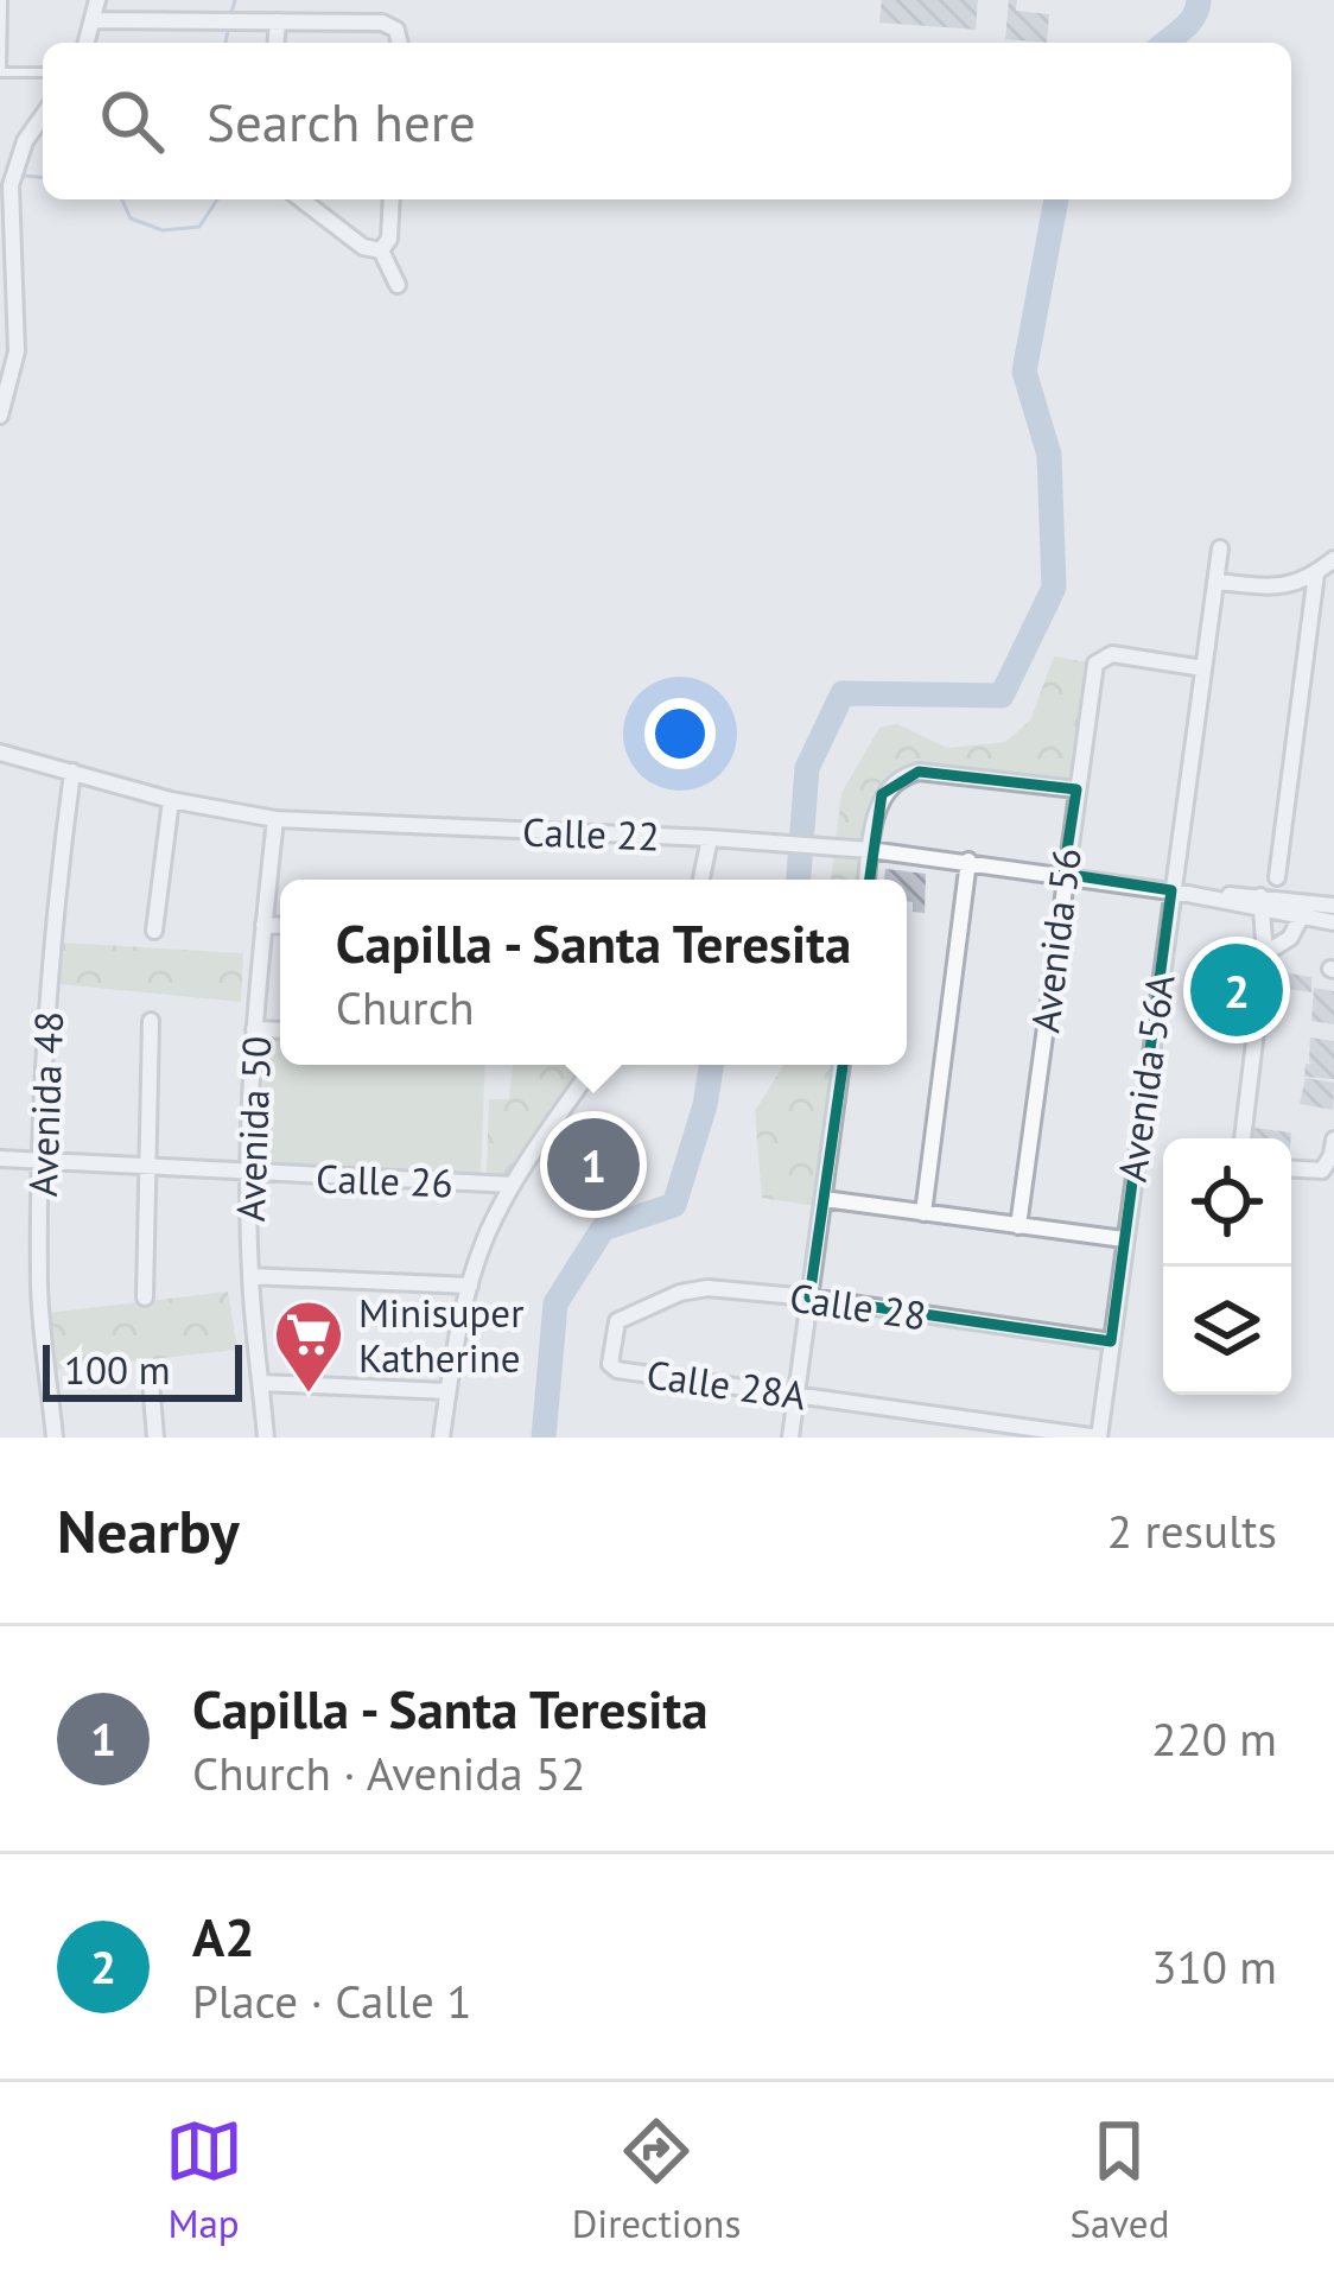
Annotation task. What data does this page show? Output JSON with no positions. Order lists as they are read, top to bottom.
{
  "streets": {
    "street": [
      "Calle 22",
      "Avenida 56",
      "Avenida 56A",
      "Avenida 48",
      "Avenida 50",
      "Calle 26",
      "Calle 28",
      "Calle 28A"
    ]
  },
  "crossings": [
    ["Calle 22", "Avenida 56"],
    ["Calle 22", "Avenida 56A"],
    ["Calle 22", "Avenida 48"],
    ["Calle 22", "Avenida 50"],
    ["Avenida 56", "Avenida 56A"],
    ["Avenida 56A", "Calle 28"],
    ["Avenida 56A", "Calle 28A"],
    ["Avenida 48", "Calle 26"],
    ["Avenida 50", "Calle 26"],
    ["Calle 28", "Calle 28A"]
  ],
  "places": {
    "supermarket": ["Minisuper Katherine"]
  },
  "scale_bar": "100 m",
  "page": {
    "search": "Search here",
    "popup": ["Capilla - Santa Teresita", "Church"],
    "pins": ["2", "1"],
    "scale": "100 m",
    "heading": ["Nearby", "2 results"],
    "list": [
      {
        "mark": "1",
        "name": "Capilla - Santa Teresita",
        "note": "Church · Avenida 52",
        "value": "220 m"
      },
      {
        "mark": "2",
        "name": "A2",
        "note": "Place · Calle 1",
        "value": "310 m"
      }
    ],
    "nav": ["Map", "Directions", "Saved"]
  }
}
